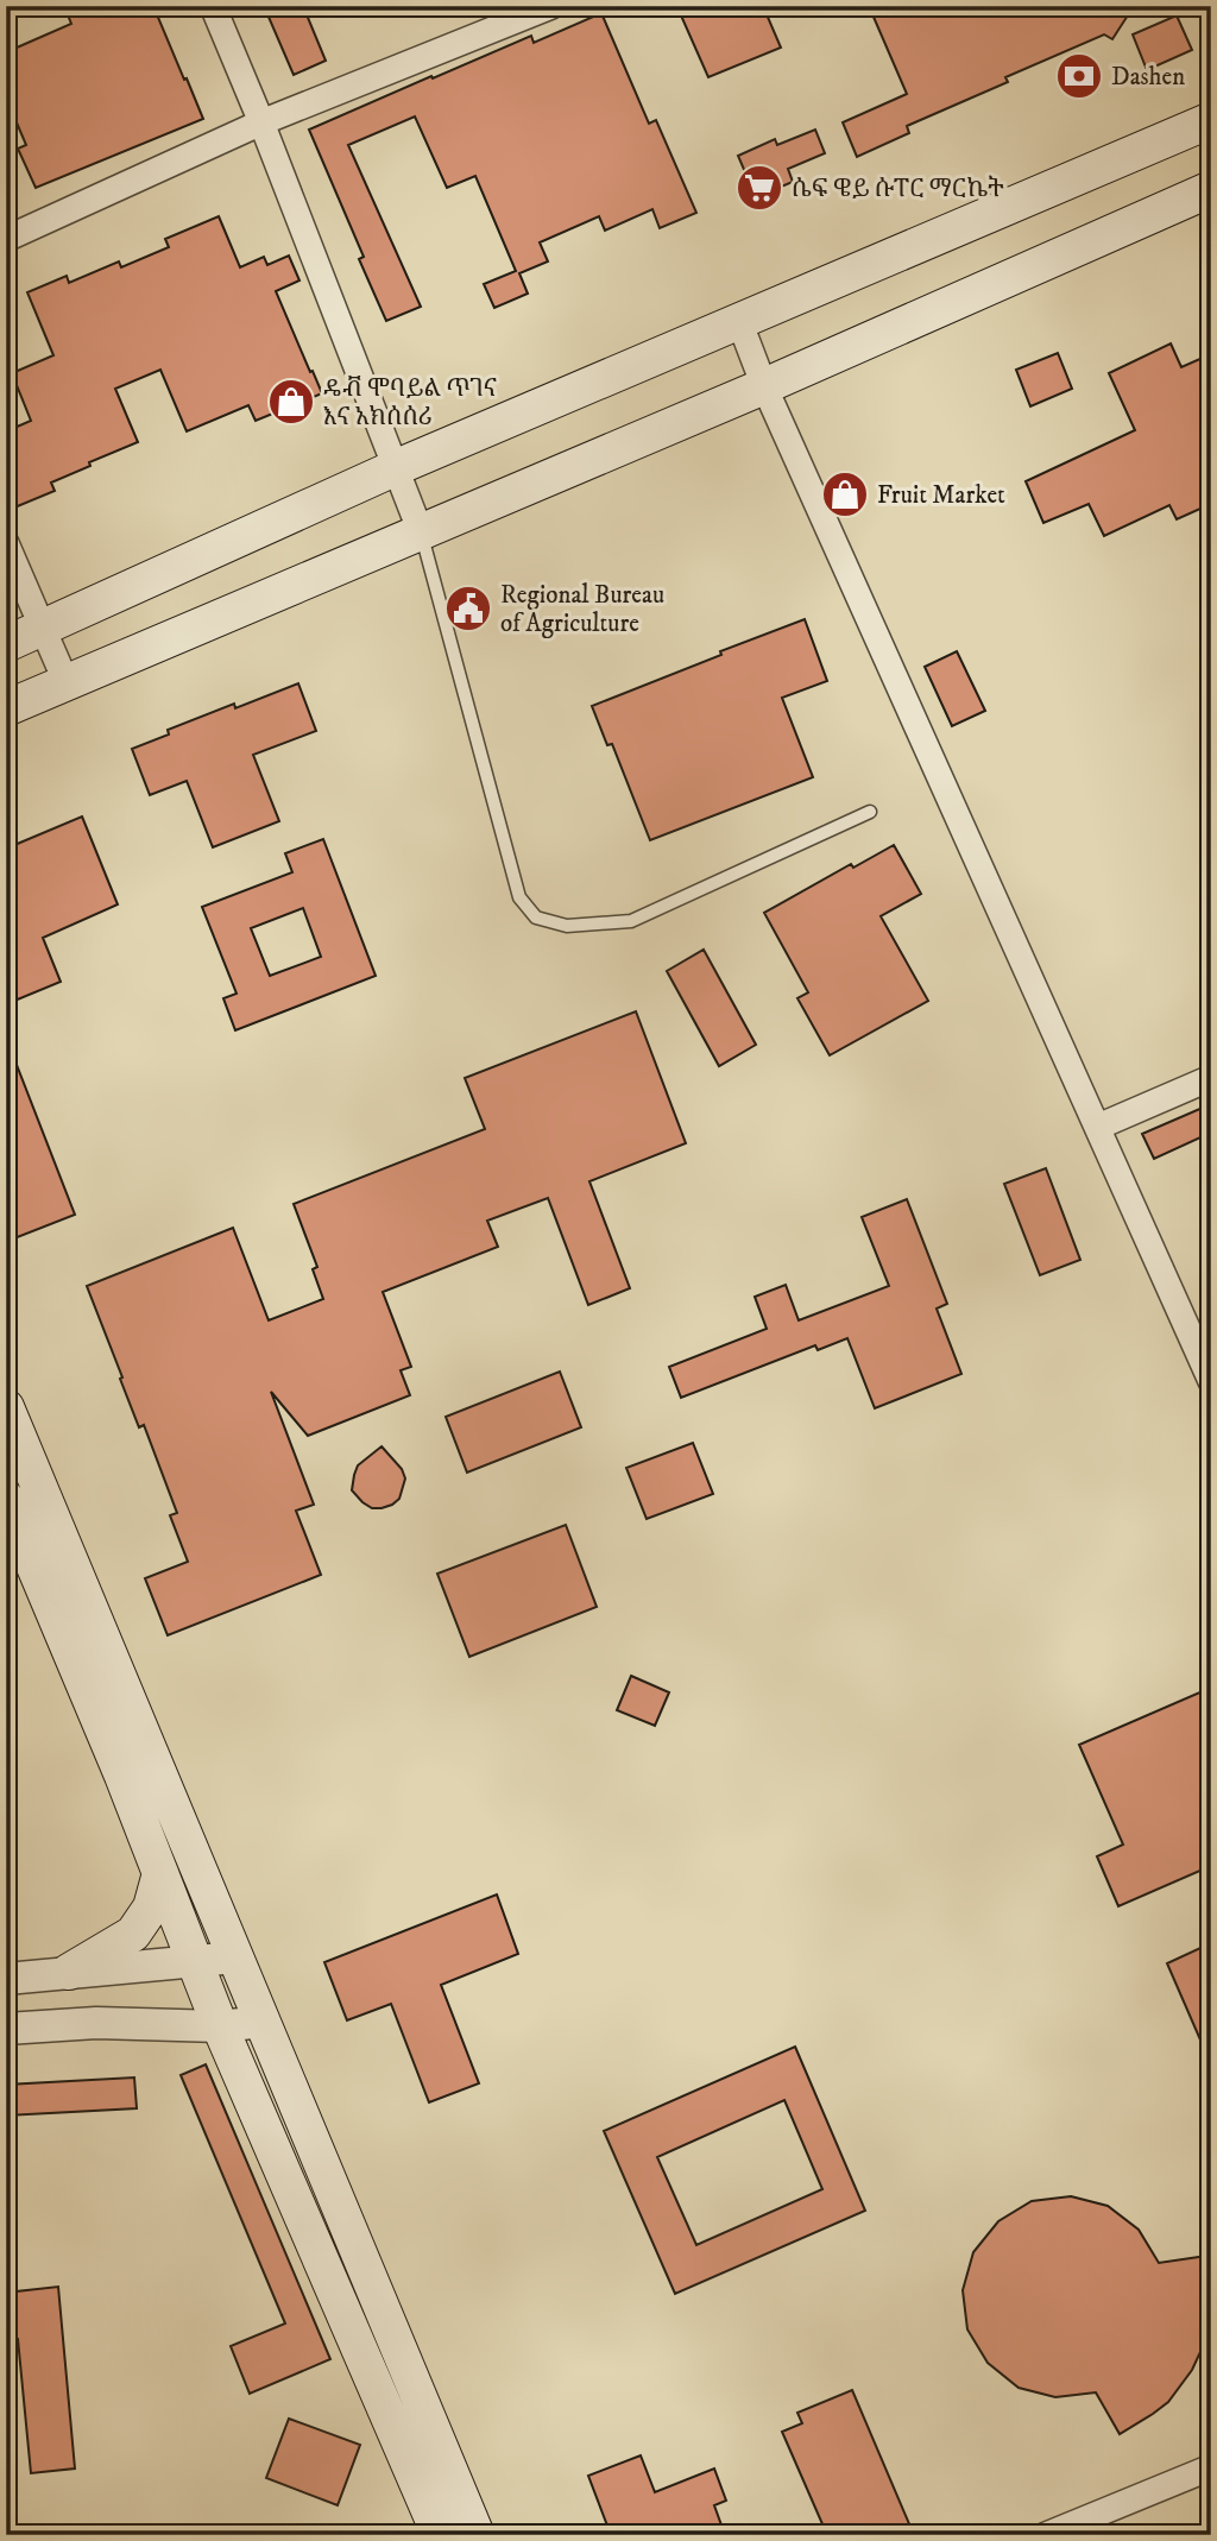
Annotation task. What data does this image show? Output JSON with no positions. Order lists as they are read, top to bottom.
{
  "places": {
    "bank": ["Dashen"],
    "supermarket": ["ሴፍ ዌይ ሱፐር ማርኬት"],
    "shop": ["ዴቭ ሞባይል ጥገና እና አክሰሰሪ", "Fruit Market"],
    "public building": ["Regional Bureau of Agriculture"]
  }
}
